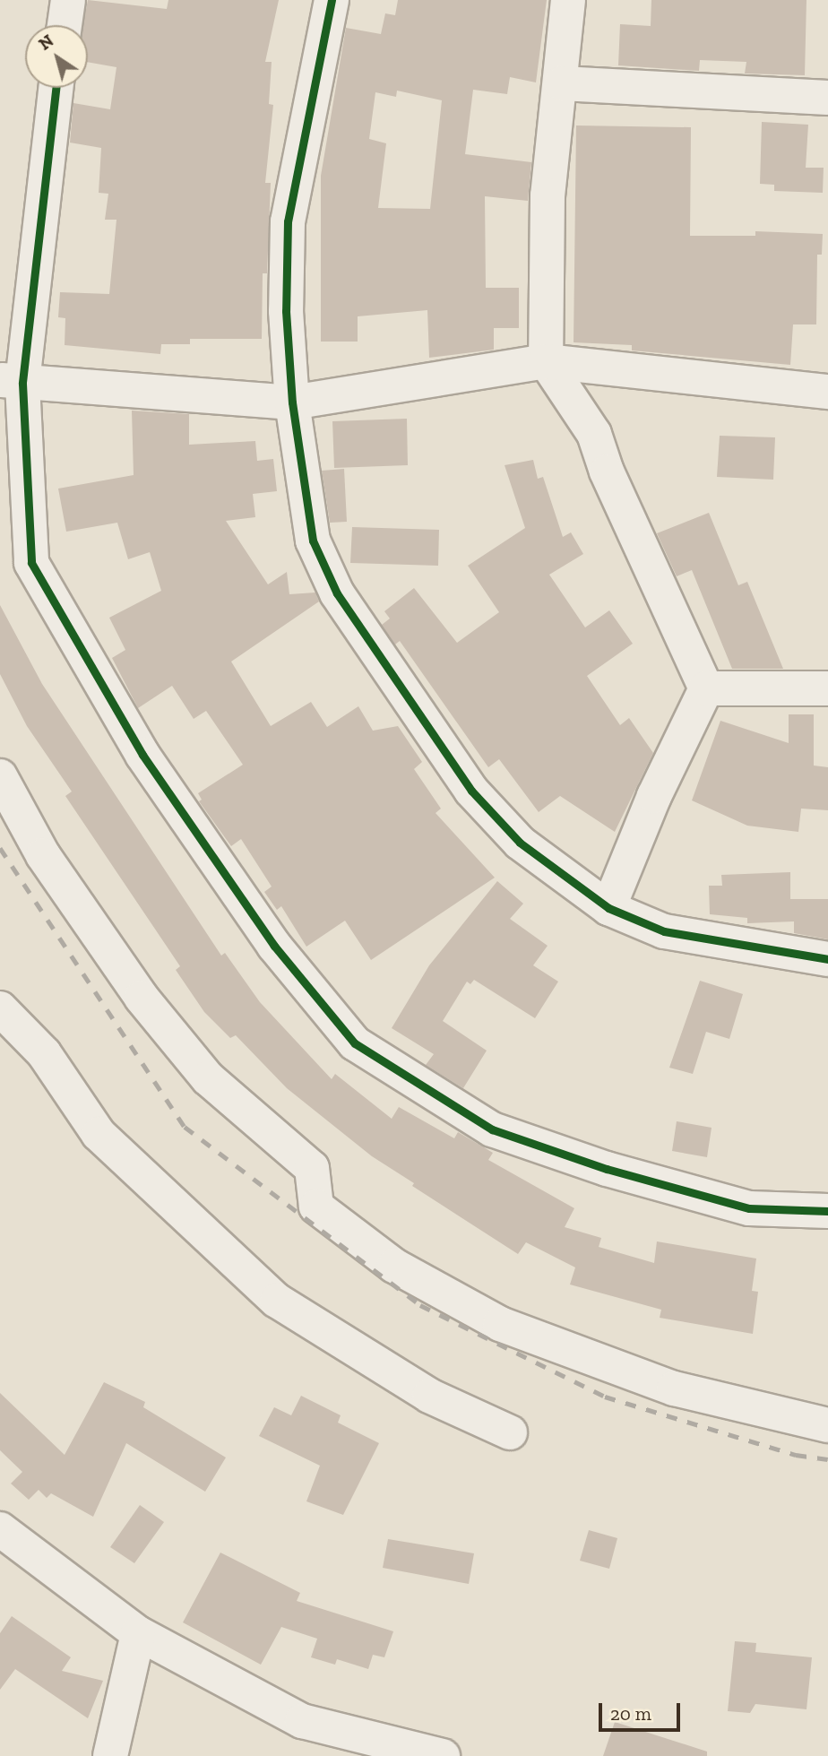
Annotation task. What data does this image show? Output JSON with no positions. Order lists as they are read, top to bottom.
{
  "scale_bar": "20 m",
  "north": "top left"
}
